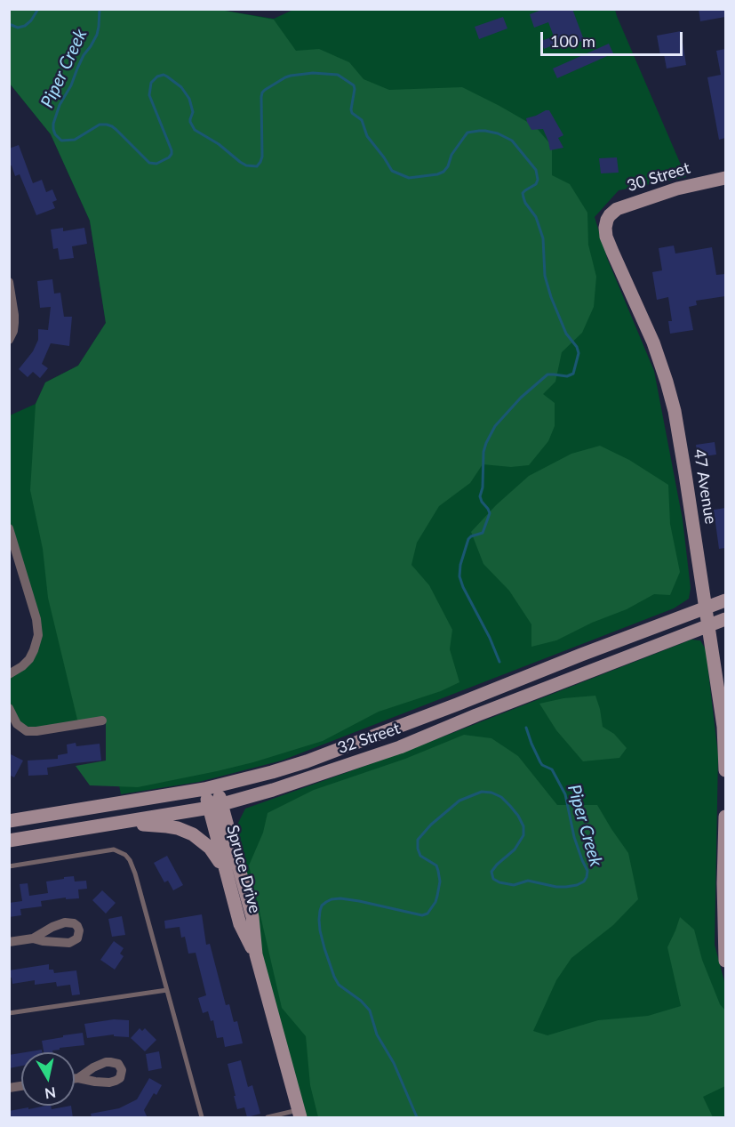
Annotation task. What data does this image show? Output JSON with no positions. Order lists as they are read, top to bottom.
{
  "streets": {
    "main road": [
      "30 Street",
      "47 Avenue",
      "32 Street",
      "Spruce Drive"
    ]
  },
  "crossings": [
    ["30 Street", "47 Avenue"],
    ["47 Avenue", "32 Street"],
    ["32 Street", "Spruce Drive"]
  ],
  "water": ["Piper Creek"],
  "scale_bar": "100 m",
  "north": "bottom"
}
